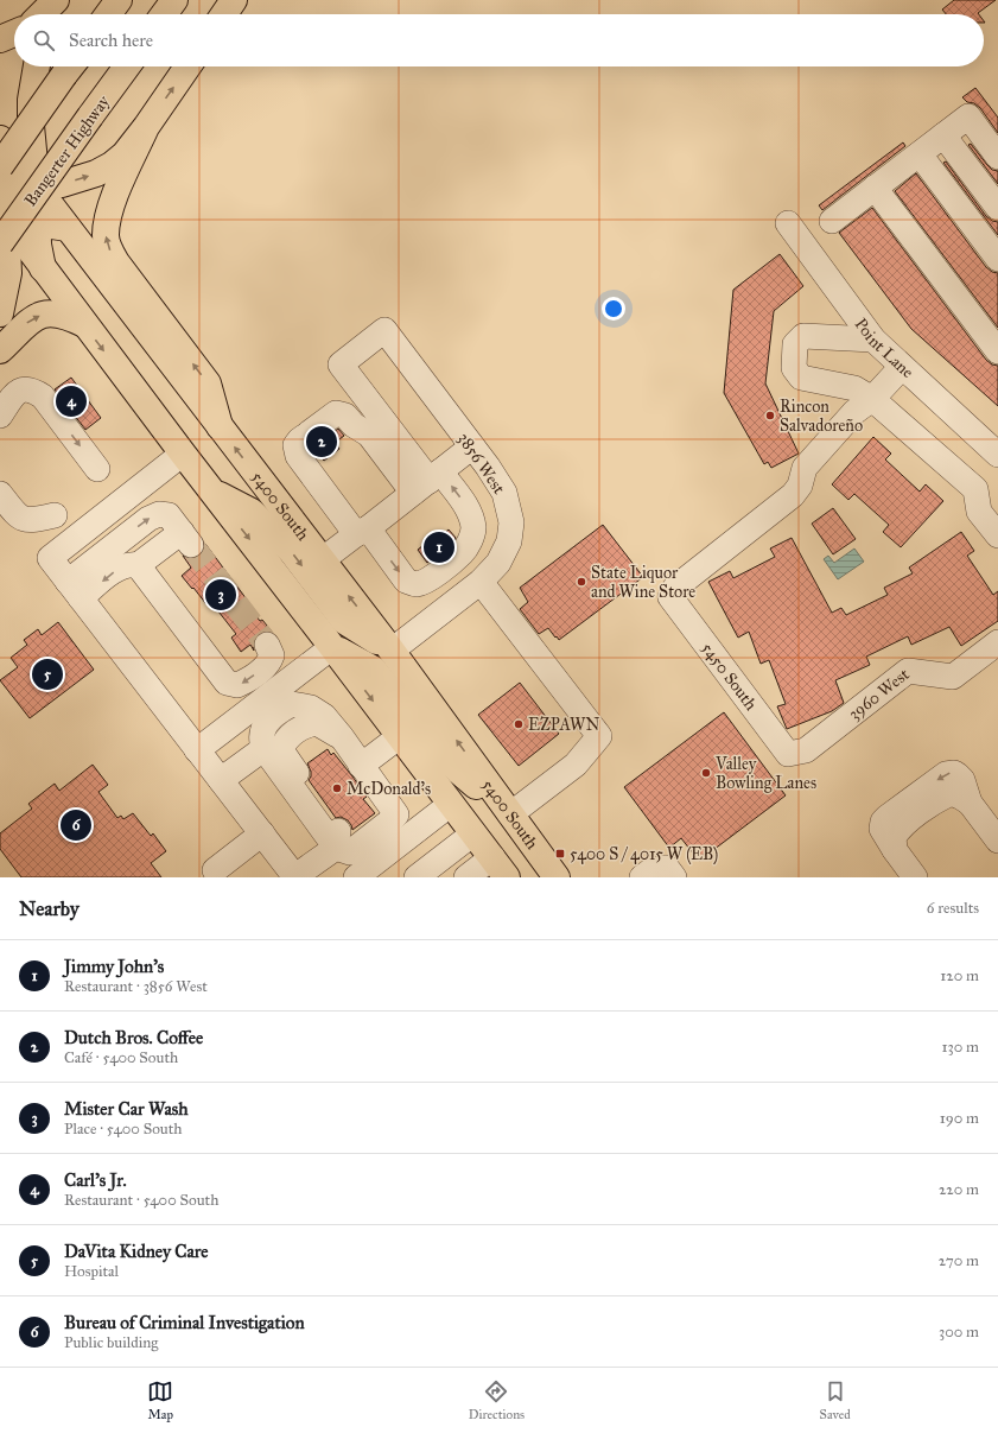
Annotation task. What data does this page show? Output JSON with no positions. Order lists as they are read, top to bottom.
{
  "streets": {
    "main road": ["Bangerter Highway", "5400 South"],
    "street": [
      "Point Lane",
      "3856 West",
      "5450 South",
      "3960 West"
    ]
  },
  "crossings": [
    ["3856 West", "5400 South"],
    ["5450 South", "3960 West"]
  ],
  "places": {
    "other": [
      "Rincon Salvadoreño",
      "State Liquor and Wine Store",
      "EZPAWN",
      "Valley Bowling Lanes",
      "McDonald's"
    ],
    "transit": ["5400 S / 4015 W (EB)"]
  },
  "page": {
    "search": "Search here",
    "pins": [
      "4",
      "2",
      "1",
      "3",
      "5",
      "6"
    ],
    "heading": ["Nearby", "6 results"],
    "list": [
      {
        "mark": "1",
        "name": "Jimmy John's",
        "note": "Restaurant · 3856 West",
        "value": "120 m"
      },
      {
        "mark": "2",
        "name": "Dutch Bros. Coffee",
        "note": "Café · 5400 South",
        "value": "130 m"
      },
      {
        "mark": "3",
        "name": "Mister Car Wash",
        "note": "Place · 5400 South",
        "value": "190 m"
      },
      {
        "mark": "4",
        "name": "Carl's Jr.",
        "note": "Restaurant · 5400 South",
        "value": "220 m"
      },
      {
        "mark": "5",
        "name": "DaVita Kidney Care",
        "note": "Hospital",
        "value": "270 m"
      },
      {
        "mark": "6",
        "name": "Bureau of Criminal Investigation",
        "note": "Public building",
        "value": "300 m"
      }
    ],
    "nav": ["Map", "Directions", "Saved"]
  }
}
